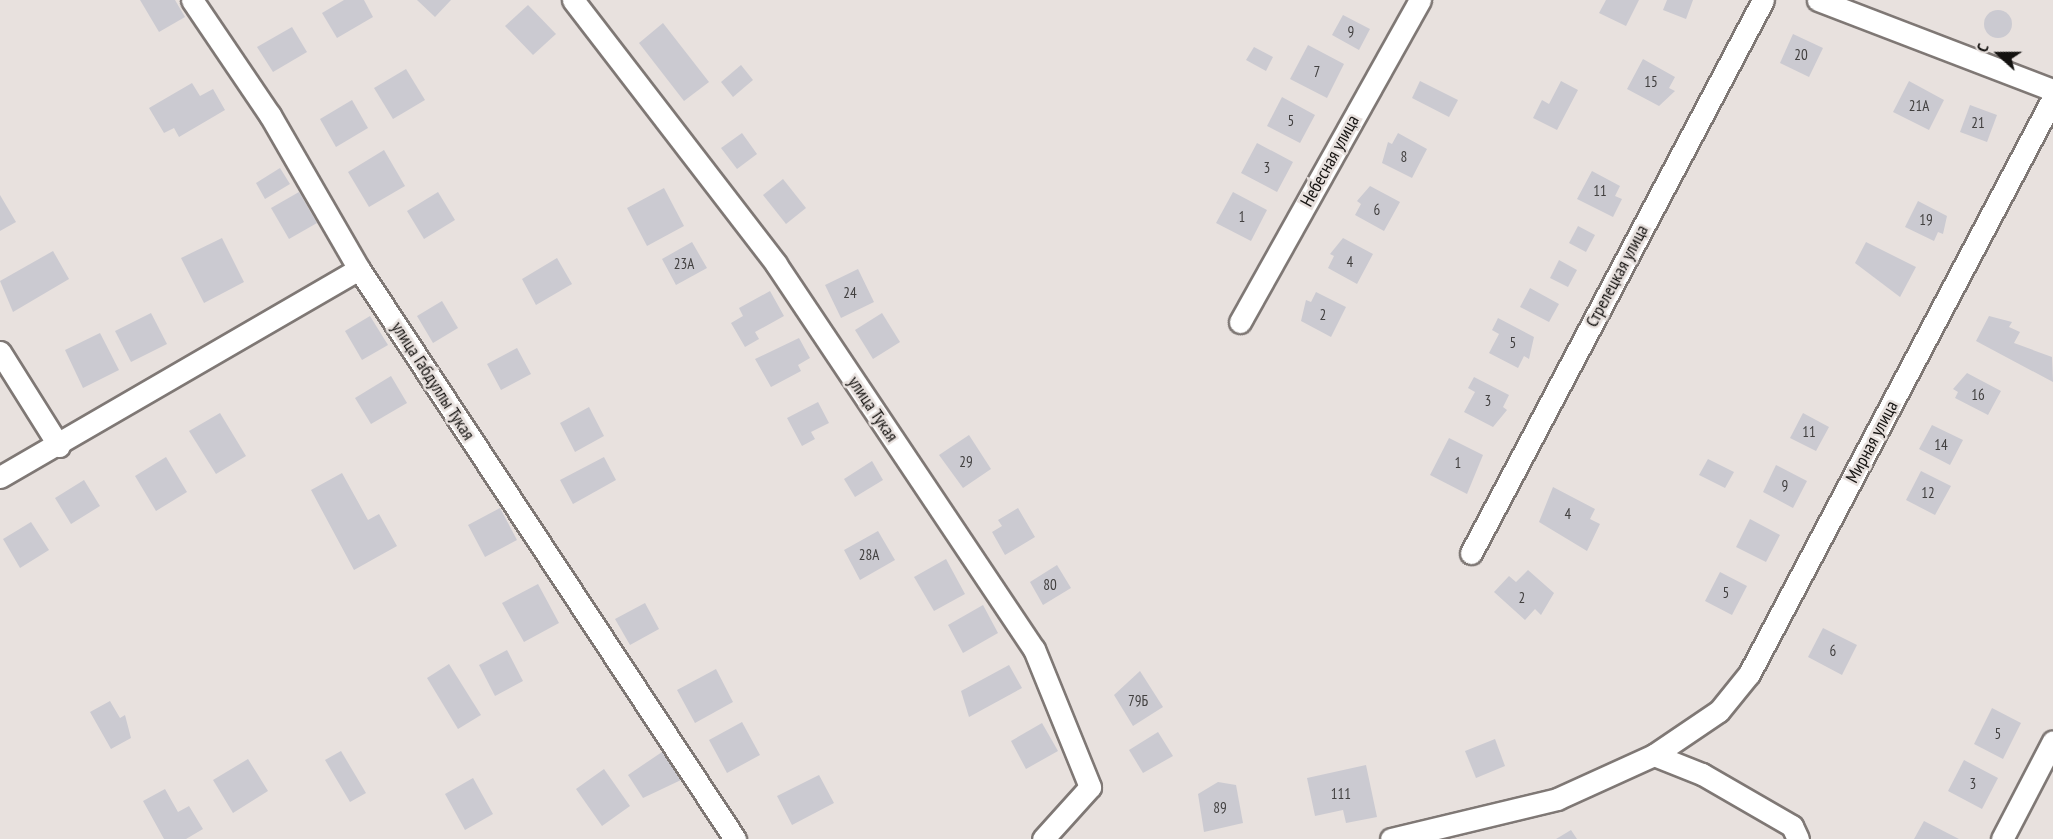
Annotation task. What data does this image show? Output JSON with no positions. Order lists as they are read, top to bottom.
{
  "streets": {
    "street": [
      "Небесная улица",
      "Стрелецкая улица",
      "улица Габдуллы Тукая",
      "улица Тукая",
      "Мирная улица"
    ]
  },
  "house_numbers": [
    "9",
    "20",
    "7",
    "15",
    "21А",
    "5",
    "21",
    "8",
    "3",
    "11",
    "6",
    "1",
    "19",
    "4",
    "23А",
    "24",
    "2",
    "5",
    "16",
    "3",
    "11",
    "14",
    "29",
    "1",
    "9",
    "12",
    "4",
    "28А",
    "80",
    "5",
    "2",
    "6",
    "79Б",
    "5",
    "3",
    "111",
    "89"
  ],
  "north": "left"
}
